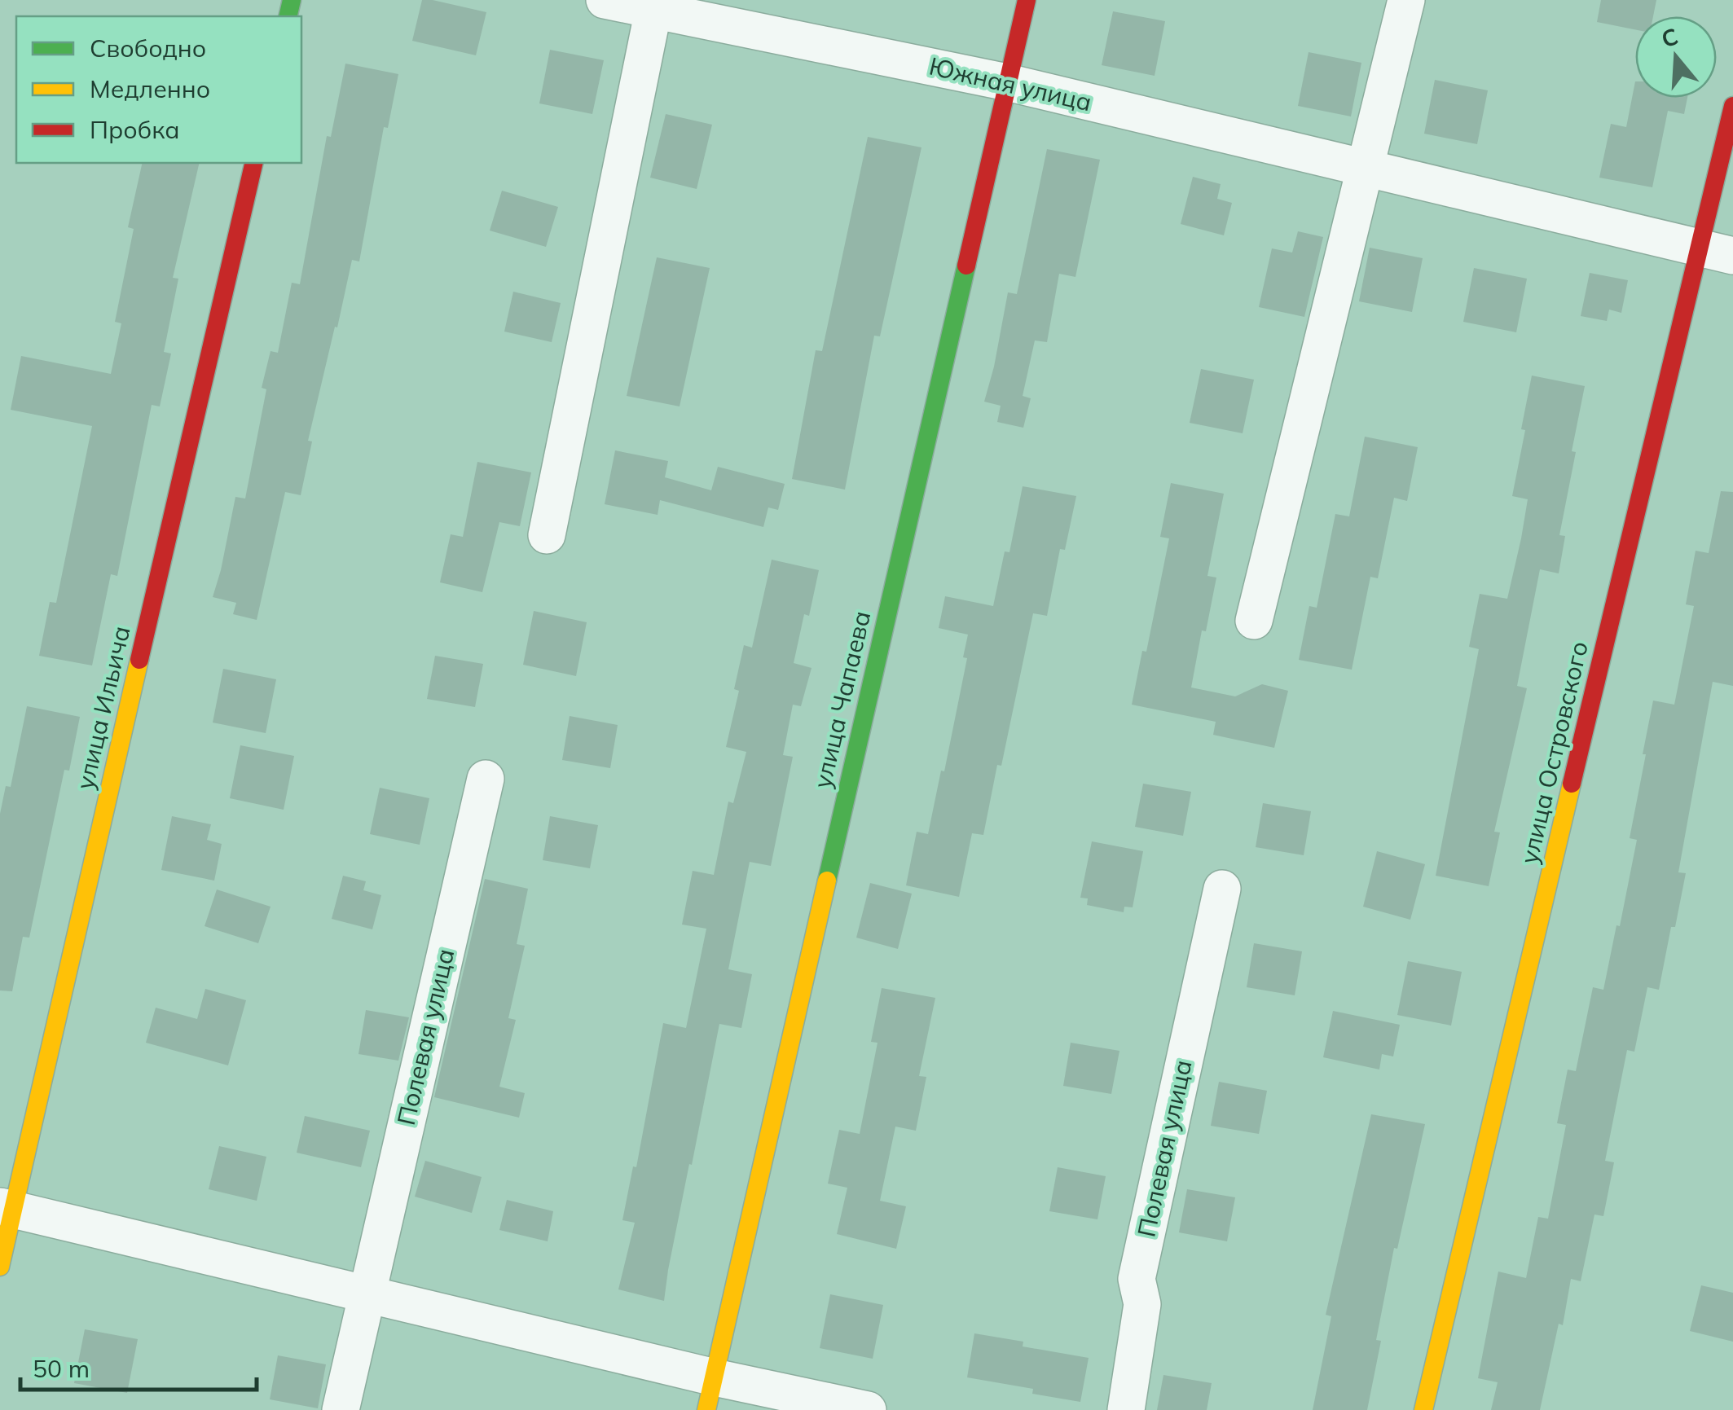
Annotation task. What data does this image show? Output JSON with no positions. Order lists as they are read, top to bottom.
{
  "streets": {
    "street": [
      "Южная улица",
      "улица Чапаева",
      "улица Ильича",
      "улица Островского",
      "Полевая улица"
    ]
  },
  "crossings": [
    ["Южная улица", "улица Чапаева"],
    ["Южная улица", "улица Островского"]
  ],
  "legend": ["Свободно", "Медленно", "Пробка"],
  "scale_bar": "50 m",
  "north": "top"
}
